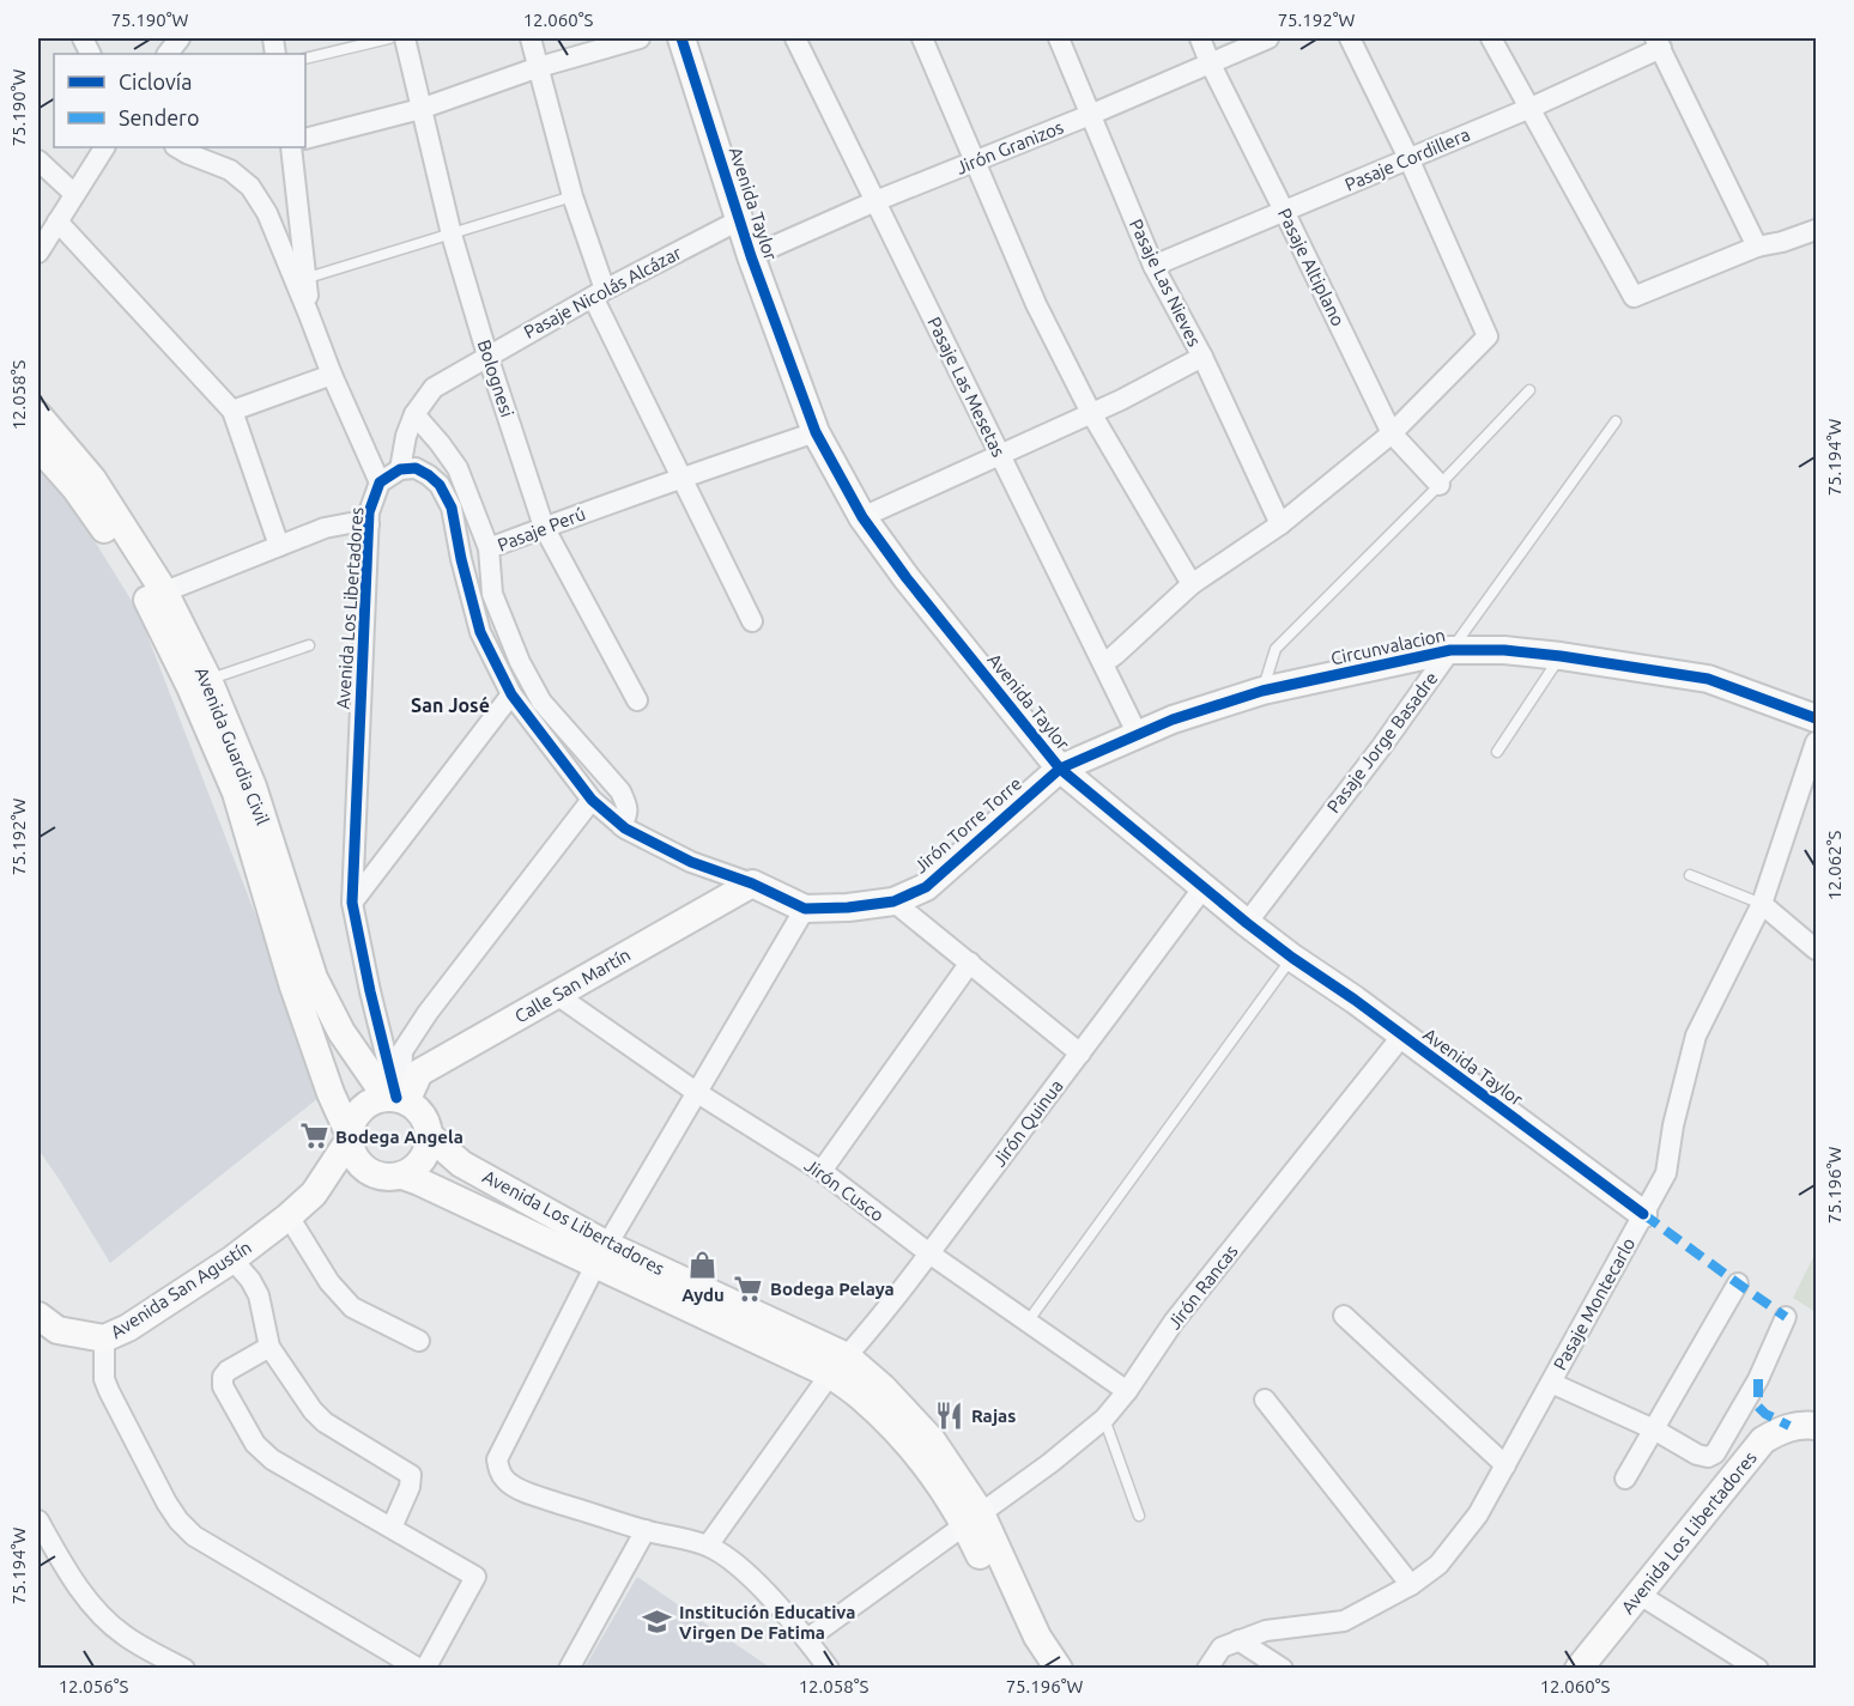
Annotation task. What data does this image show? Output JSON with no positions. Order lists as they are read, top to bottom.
{
  "streets": {
    "street": [
      "Jirón Granizos",
      "Pasaje Cordillera",
      "Avenida Taylor",
      "Pasaje Altiplano",
      "Pasaje Las Nieves",
      "Pasaje Nicolás Alcázar",
      "Bolognesi",
      "Pasaje Las Mesetas",
      "Pasaje Perú",
      "Avenida Los Libertadores",
      "Circunvalacion",
      "Pasaje Jorge Basadre",
      "Avenida Guardia Civil",
      "Jirón Torre Torre",
      "Calle San Martín",
      "Jirón Quinua",
      "Jirón Cusco",
      "Jirón Rancas",
      "Avenida San Agustín",
      "Pasaje Montecarlo"
    ]
  },
  "crossings": [
    ["Jirón Granizos", "Avenida Taylor"],
    ["Jirón Granizos", "Pasaje Altiplano"],
    ["Jirón Granizos", "Pasaje Las Nieves"],
    ["Jirón Granizos", "Pasaje Las Mesetas"],
    ["Pasaje Cordillera", "Pasaje Altiplano"],
    ["Pasaje Cordillera", "Pasaje Las Nieves"],
    ["Avenida Taylor", "Pasaje Nicolás Alcázar"],
    ["Avenida Taylor", "Pasaje Perú"],
    ["Avenida Taylor", "Circunvalacion"],
    ["Avenida Taylor", "Pasaje Jorge Basadre"],
    ["Avenida Taylor", "Jirón Torre Torre"],
    ["Avenida Taylor", "Jirón Quinua"],
    ["Avenida Taylor", "Jirón Rancas"],
    ["Avenida Taylor", "Pasaje Montecarlo"],
    ["Pasaje Nicolás Alcázar", "Bolognesi"],
    ["Bolognesi", "Pasaje Perú"],
    ["Pasaje Las Mesetas", "Circunvalacion"],
    ["Avenida Los Libertadores", "Avenida Guardia Civil"],
    ["Avenida Los Libertadores", "Calle San Martín"],
    ["Avenida Los Libertadores", "Jirón Quinua"],
    ["Avenida Los Libertadores", "Jirón Rancas"],
    ["Avenida Los Libertadores", "Avenida San Agustín"],
    ["Circunvalacion", "Pasaje Jorge Basadre"],
    ["Circunvalacion", "Jirón Torre Torre"],
    ["Avenida Guardia Civil", "Calle San Martín"],
    ["Avenida Guardia Civil", "Avenida San Agustín"],
    ["Calle San Martín", "Jirón Cusco"],
    ["Calle San Martín", "Avenida San Agustín"],
    ["Jirón Quinua", "Jirón Cusco"],
    ["Jirón Cusco", "Jirón Rancas"]
  ],
  "districts": ["San José"],
  "places": {
    "supermarket": ["Bodega Angela", "Bodega Pelaya"],
    "shop": ["Aydu"],
    "restaurant": ["Rajas"],
    "school or university": ["Institución Educativa Virgen De Fatima"]
  },
  "legend": ["Ciclovía", "Sendero"],
  "coordinates": [
    "75.190°W",
    "12.060°S",
    "75.192°W",
    "12.058°S",
    "75.194°W",
    "12.062°S",
    "75.196°W",
    "12.056°S"
  ]
}
